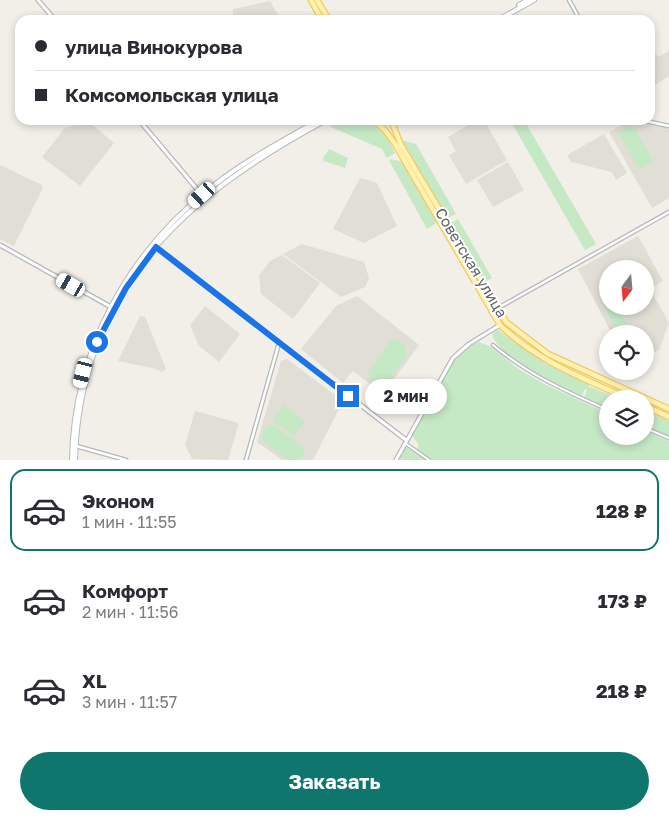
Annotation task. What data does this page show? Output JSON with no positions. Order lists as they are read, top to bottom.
{
  "streets": {
    "main road": ["Советская улица"]
  },
  "north": "bottom",
  "page": {
    "banner": ["улица Винокурова", "Комсомольская улица"],
    "bubble": "2 мин",
    "list": [
      {
        "name": "Эконом",
        "note": "1 мин · 11:55",
        "value": "128 ₽"
      },
      {
        "name": "Комфорт",
        "note": "2 мин · 11:56",
        "value": "173 ₽"
      },
      {
        "name": "XL",
        "note": "3 мин · 11:57",
        "value": "218 ₽"
      }
    ],
    "buttons": "Заказать"
  }
}
